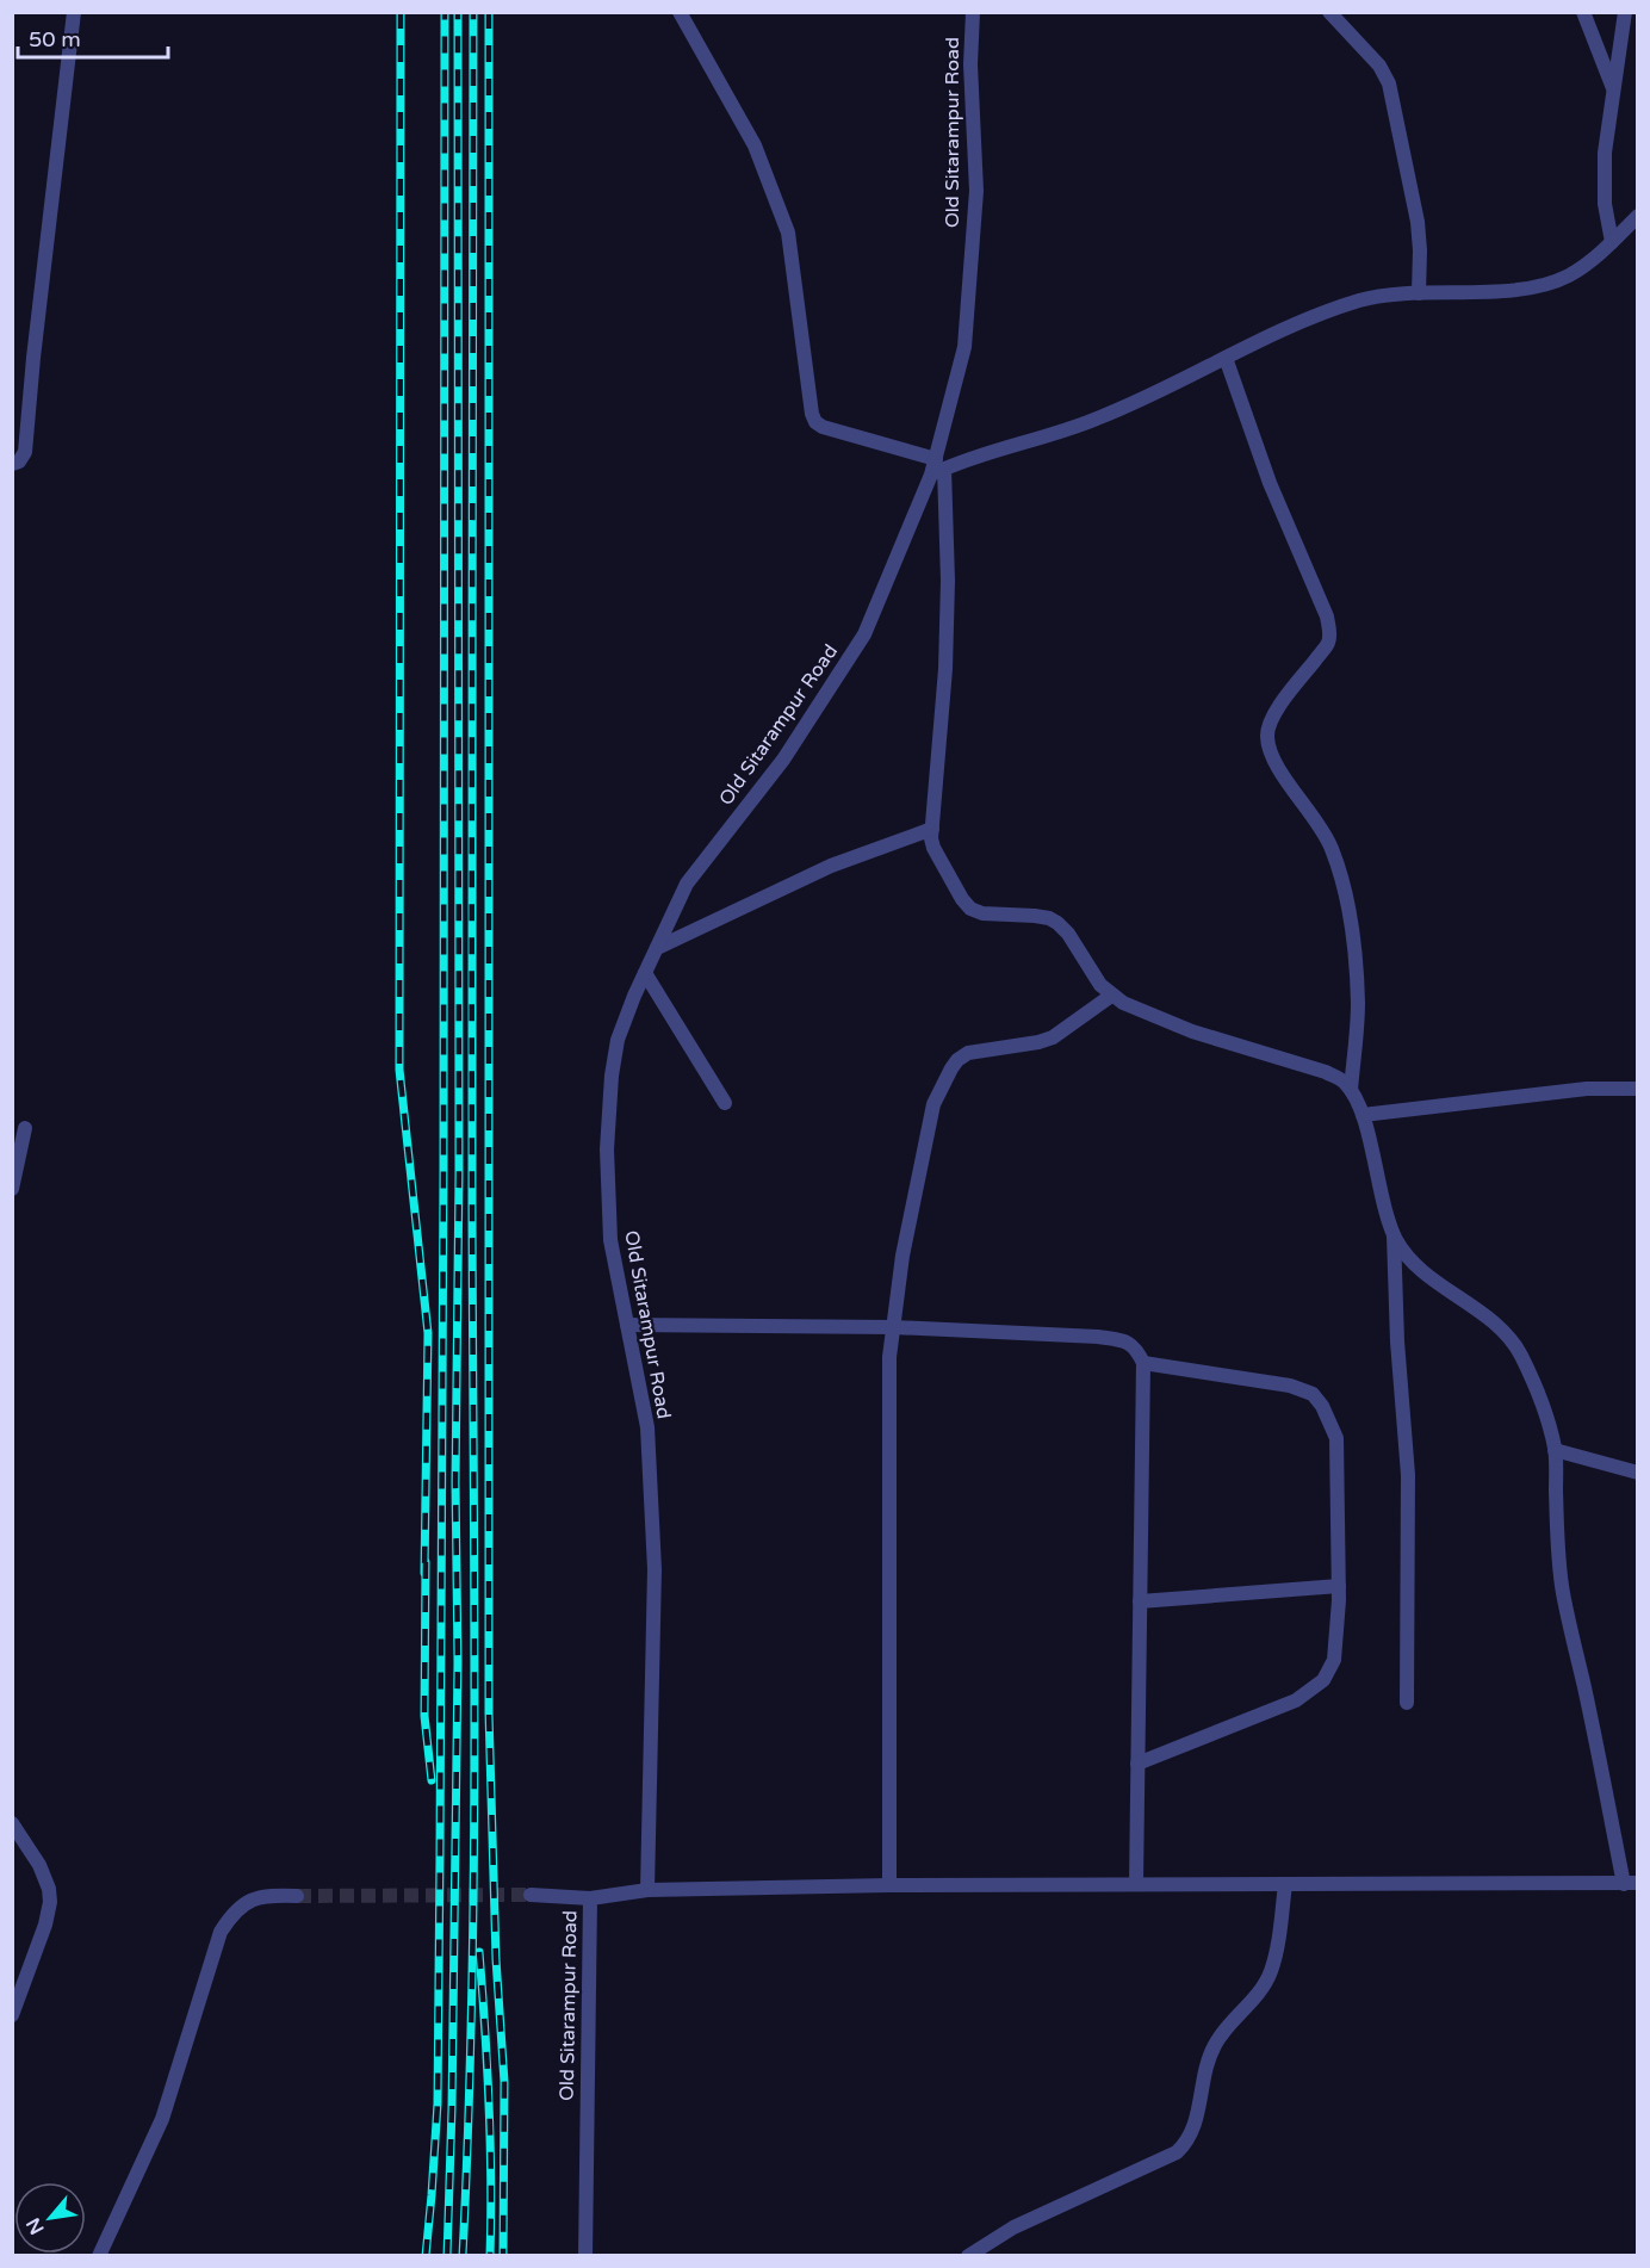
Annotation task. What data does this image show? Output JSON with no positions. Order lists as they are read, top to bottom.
{
  "streets": {
    "street": ["Old Sitarampur Road"]
  },
  "scale_bar": "50 m",
  "north": "bottom left"
}
